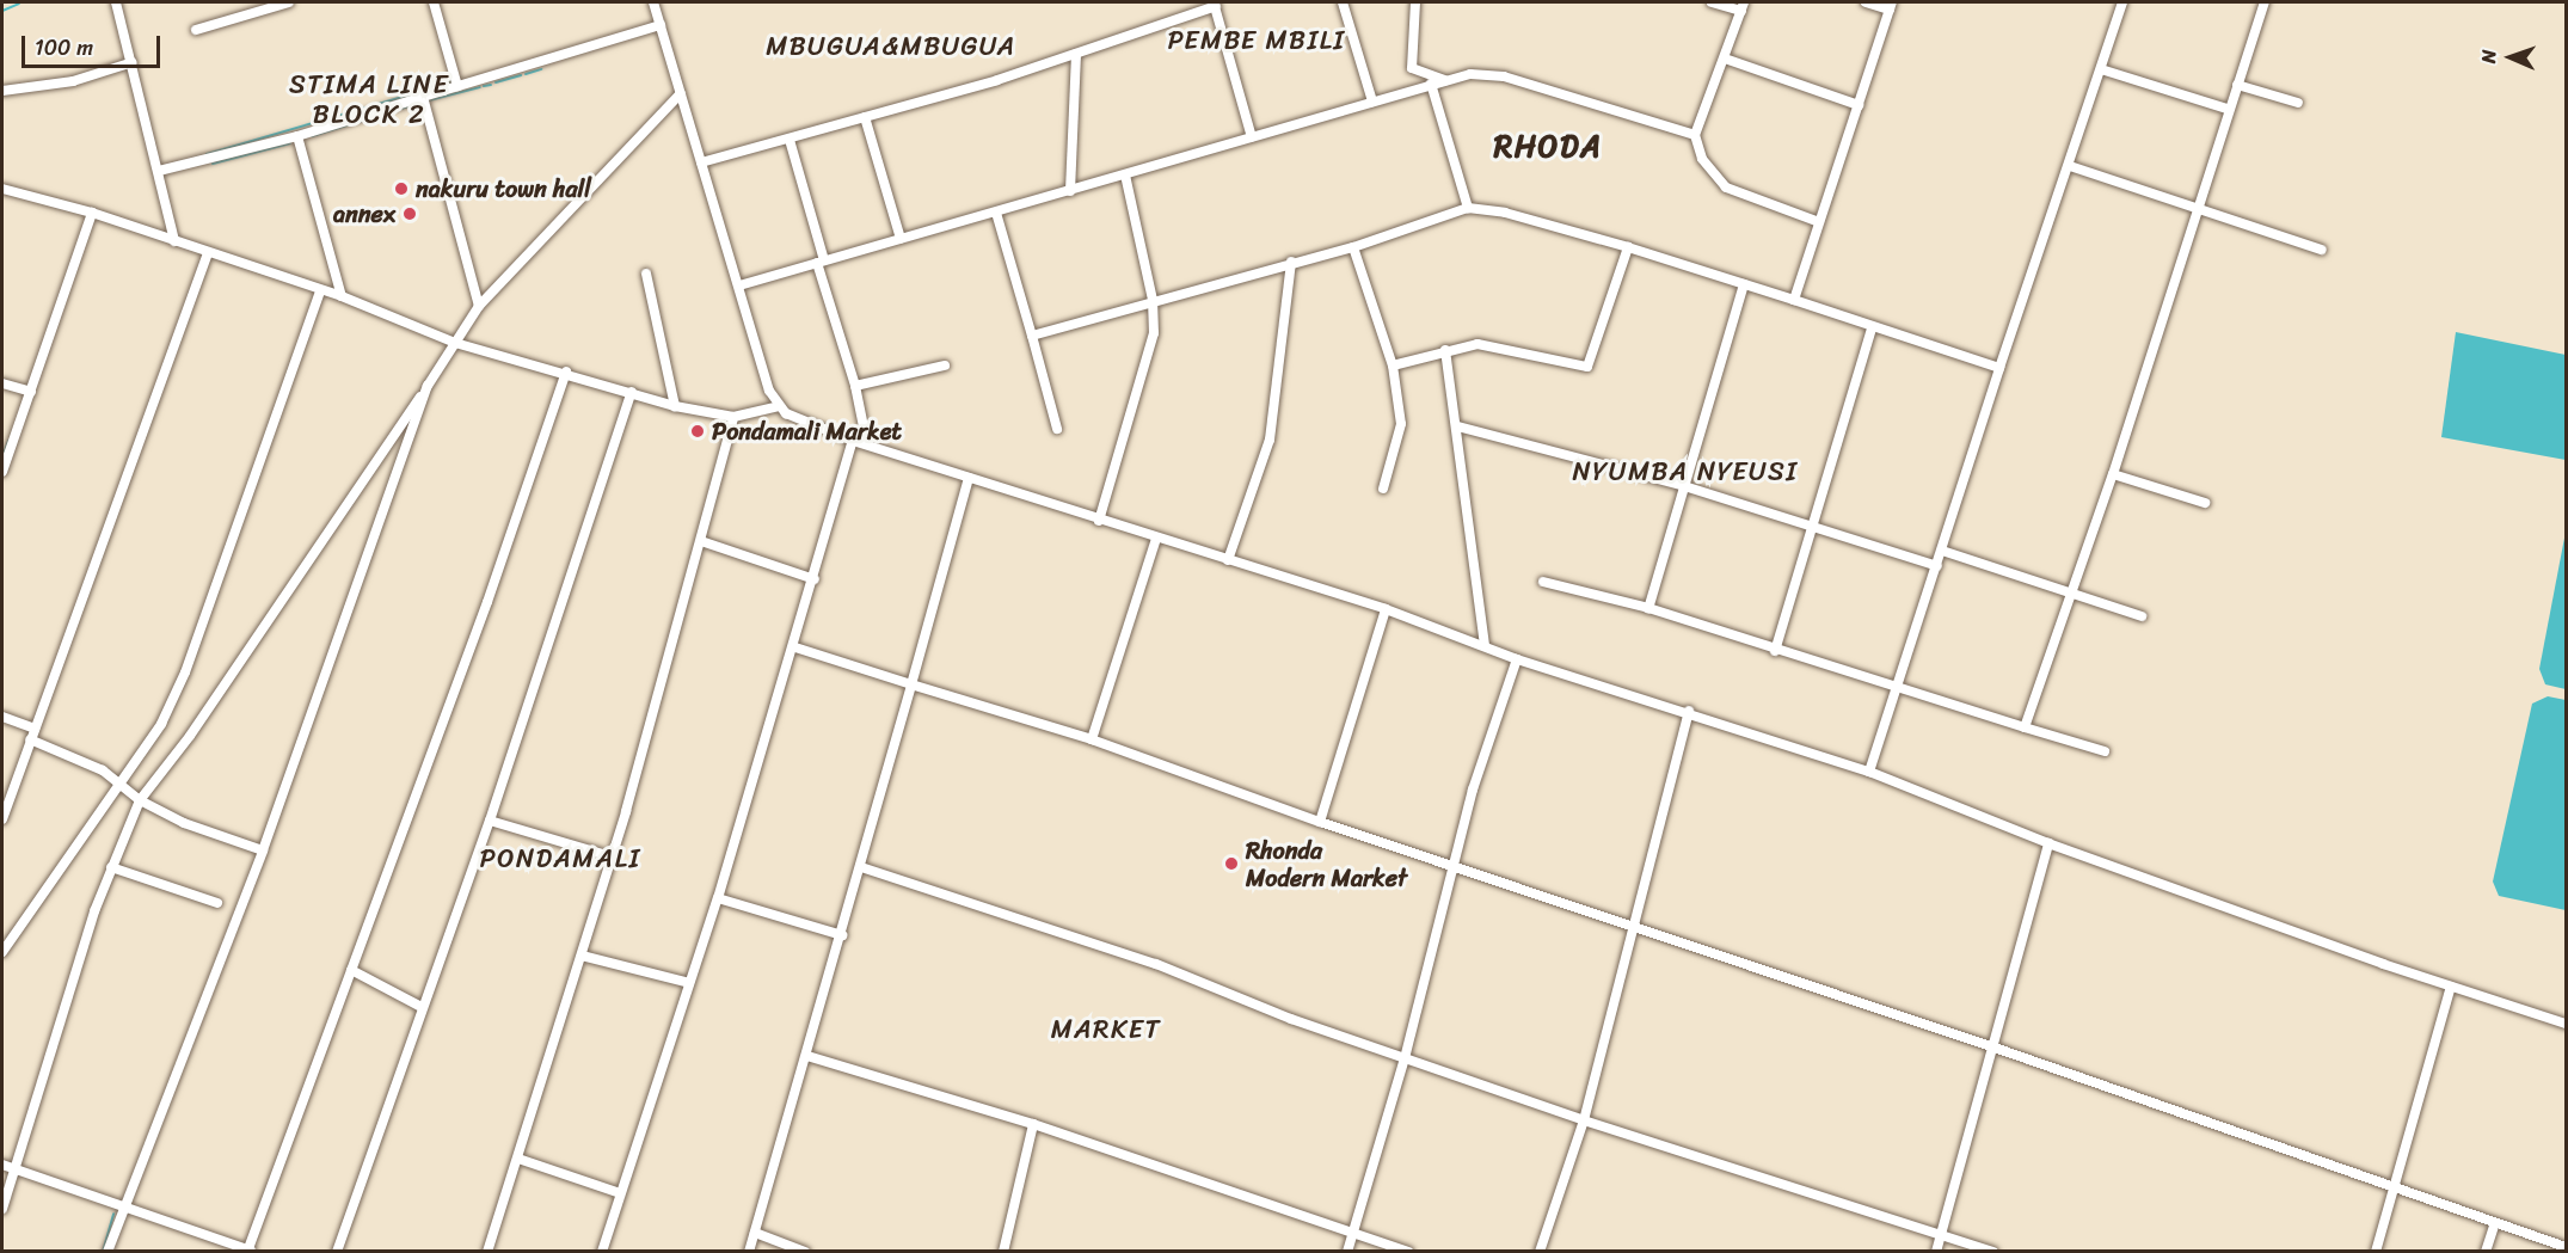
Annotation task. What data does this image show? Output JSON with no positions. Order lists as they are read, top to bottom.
{
  "districts": [
    "PEMBE MBILI",
    "MBUGUA&MBUGUA",
    "STIMA LINE BLOCK 2",
    "RHODA",
    "NYUMBA NYEUSI",
    "PONDAMALI",
    "MARKET"
  ],
  "places": [
    "nakuru town hall",
    "annex",
    "Pondamali Market",
    "Rhonda Modern Market"
  ],
  "scale_bar": "100 m",
  "north": "left"
}
